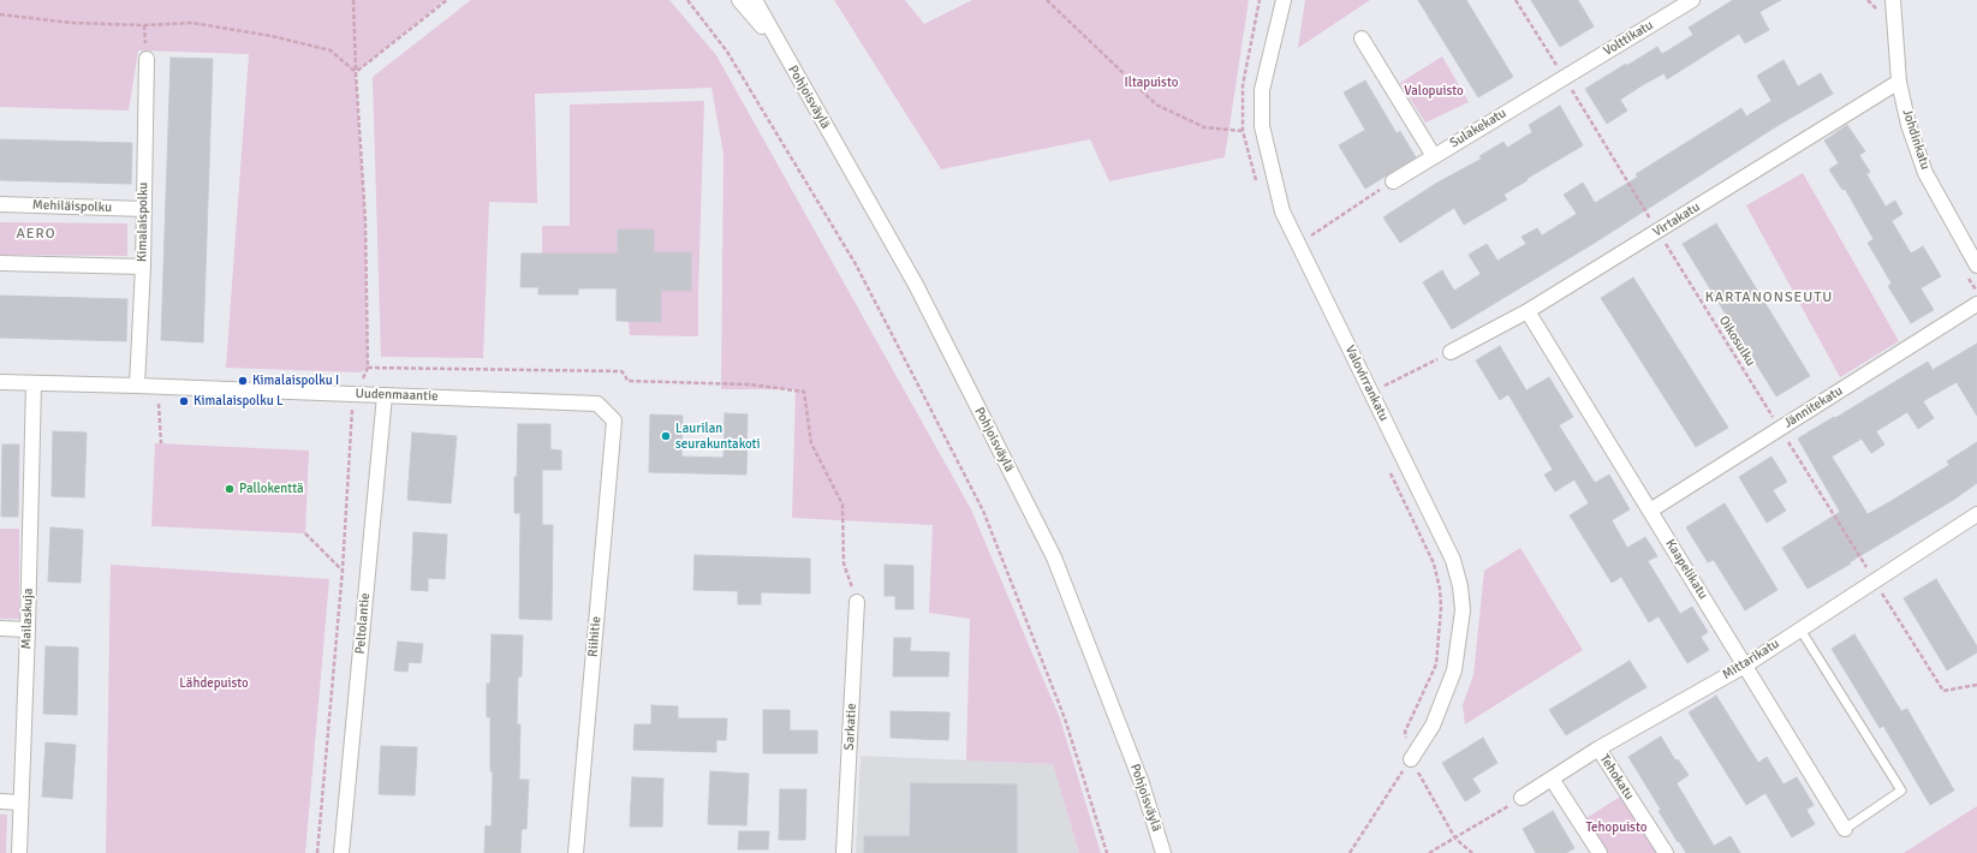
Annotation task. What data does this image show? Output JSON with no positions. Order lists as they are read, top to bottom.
{
  "streets": {
    "street": [
      "Volttikatu",
      "Pohjoisväylä",
      "Sulakekatu",
      "Johdinkatu",
      "Mehiläispolku",
      "Virtakatu",
      "Kimalaispolku",
      "Valovirrankatu",
      "Uudenmaantie",
      "Jännitekatu",
      "Kaapelikatu",
      "Mailaskuja",
      "Peltolantie",
      "Riihitie",
      "Mittarikatu",
      "Sarkatie",
      "Tehokatu"
    ],
    "path": ["Oikosulku"]
  },
  "crossings": [
    ["Volttikatu", "Sulakekatu"],
    ["Volttikatu", "Oikosulku"],
    ["Sulakekatu", "Oikosulku"],
    ["Johdinkatu", "Virtakatu"],
    ["Mehiläispolku", "Kimalaispolku"],
    ["Virtakatu", "Oikosulku"],
    ["Virtakatu", "Kaapelikatu"],
    ["Kimalaispolku", "Uudenmaantie"],
    ["Oikosulku", "Jännitekatu"],
    ["Oikosulku", "Mittarikatu"],
    ["Uudenmaantie", "Mailaskuja"],
    ["Uudenmaantie", "Peltolantie"],
    ["Uudenmaantie", "Riihitie"],
    ["Jännitekatu", "Kaapelikatu"],
    ["Kaapelikatu", "Mittarikatu"],
    ["Mittarikatu", "Tehokatu"]
  ],
  "districts": ["AERO", "KARTANONSEUTU"],
  "parks": [
    "Iltapuisto",
    "Valopuisto",
    "Lähdepuisto",
    "Tehopuisto"
  ],
  "places": [
    "Kimalaispolku I",
    "Kimalaispolku L",
    "Laurilan seurakuntakoti",
    "Pallokenttä"
  ]
}
